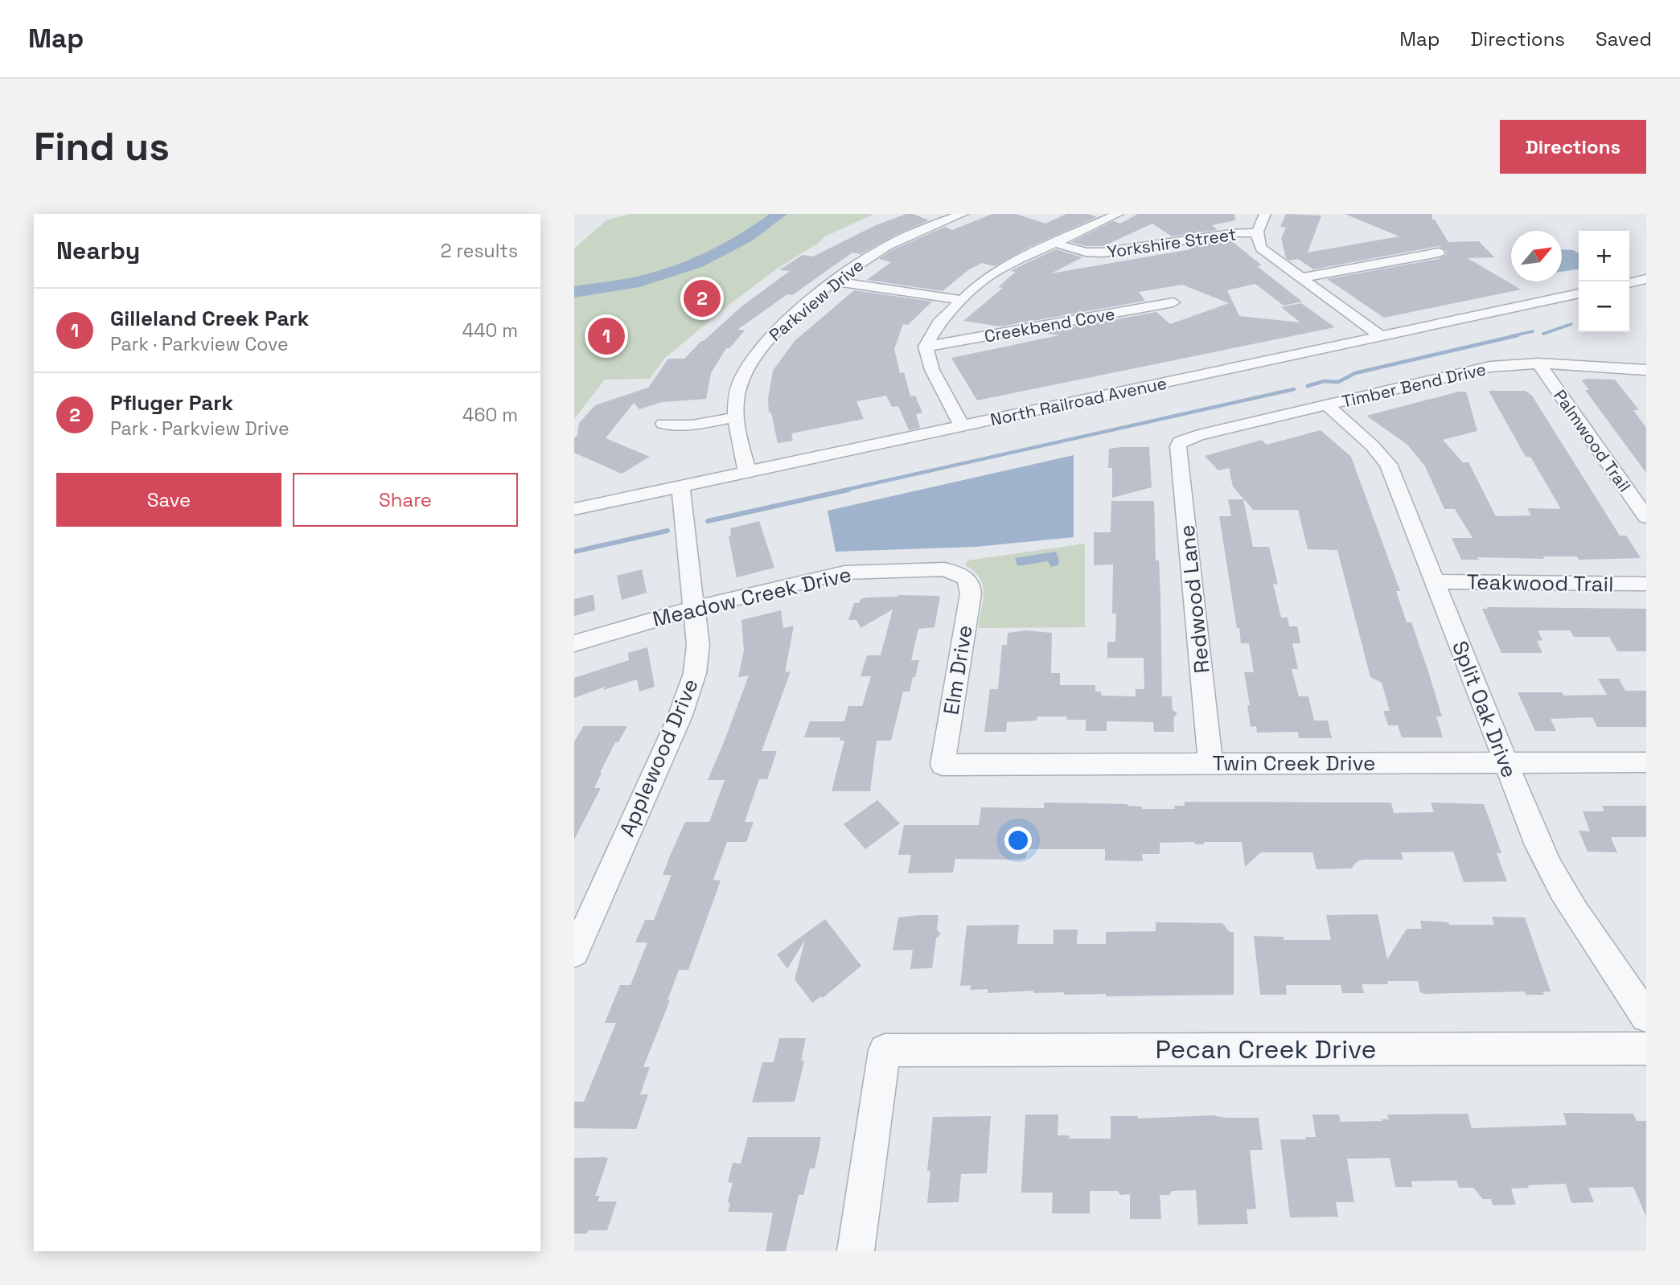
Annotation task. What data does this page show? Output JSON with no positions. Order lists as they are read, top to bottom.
{
  "streets": {
    "street": [
      "Yorkshire Street",
      "Parkview Drive",
      "Creekbend Cove",
      "Timber Bend Drive",
      "North Railroad Avenue",
      "Palmwood Trail",
      "Teakwood Trail",
      "Meadow Creek Drive",
      "Redwood Lane",
      "Elm Drive",
      "Split Oak Drive",
      "Applewood Drive",
      "Twin Creek Drive",
      "Pecan Creek Drive"
    ]
  },
  "crossings": [
    ["Parkview Drive", "North Railroad Avenue"],
    ["Timber Bend Drive", "Palmwood Trail"],
    ["Timber Bend Drive", "Redwood Lane"],
    ["Timber Bend Drive", "Split Oak Drive"],
    ["North Railroad Avenue", "Applewood Drive"],
    ["Teakwood Trail", "Split Oak Drive"],
    ["Meadow Creek Drive", "Elm Drive"],
    ["Meadow Creek Drive", "Applewood Drive"],
    ["Redwood Lane", "Twin Creek Drive"],
    ["Elm Drive", "Twin Creek Drive"],
    ["Split Oak Drive", "Twin Creek Drive"]
  ],
  "north": "top right",
  "page": {
    "header": "Map",
    "nav": ["Map", "Directions", "Saved"],
    "buttons": [
      "Directions",
      ["Save", "Share"]
    ],
    "title": "Find us",
    "heading": ["Nearby", "2 results"],
    "map_buttons": ["+", "−"],
    "pins": ["2", "1"],
    "list": [
      {
        "mark": "1",
        "name": "Gilleland Creek Park",
        "note": "Park · Parkview Cove",
        "value": "440 m"
      },
      {
        "mark": "2",
        "name": "Pfluger Park",
        "note": "Park · Parkview Drive",
        "value": "460 m"
      }
    ]
  }
}
